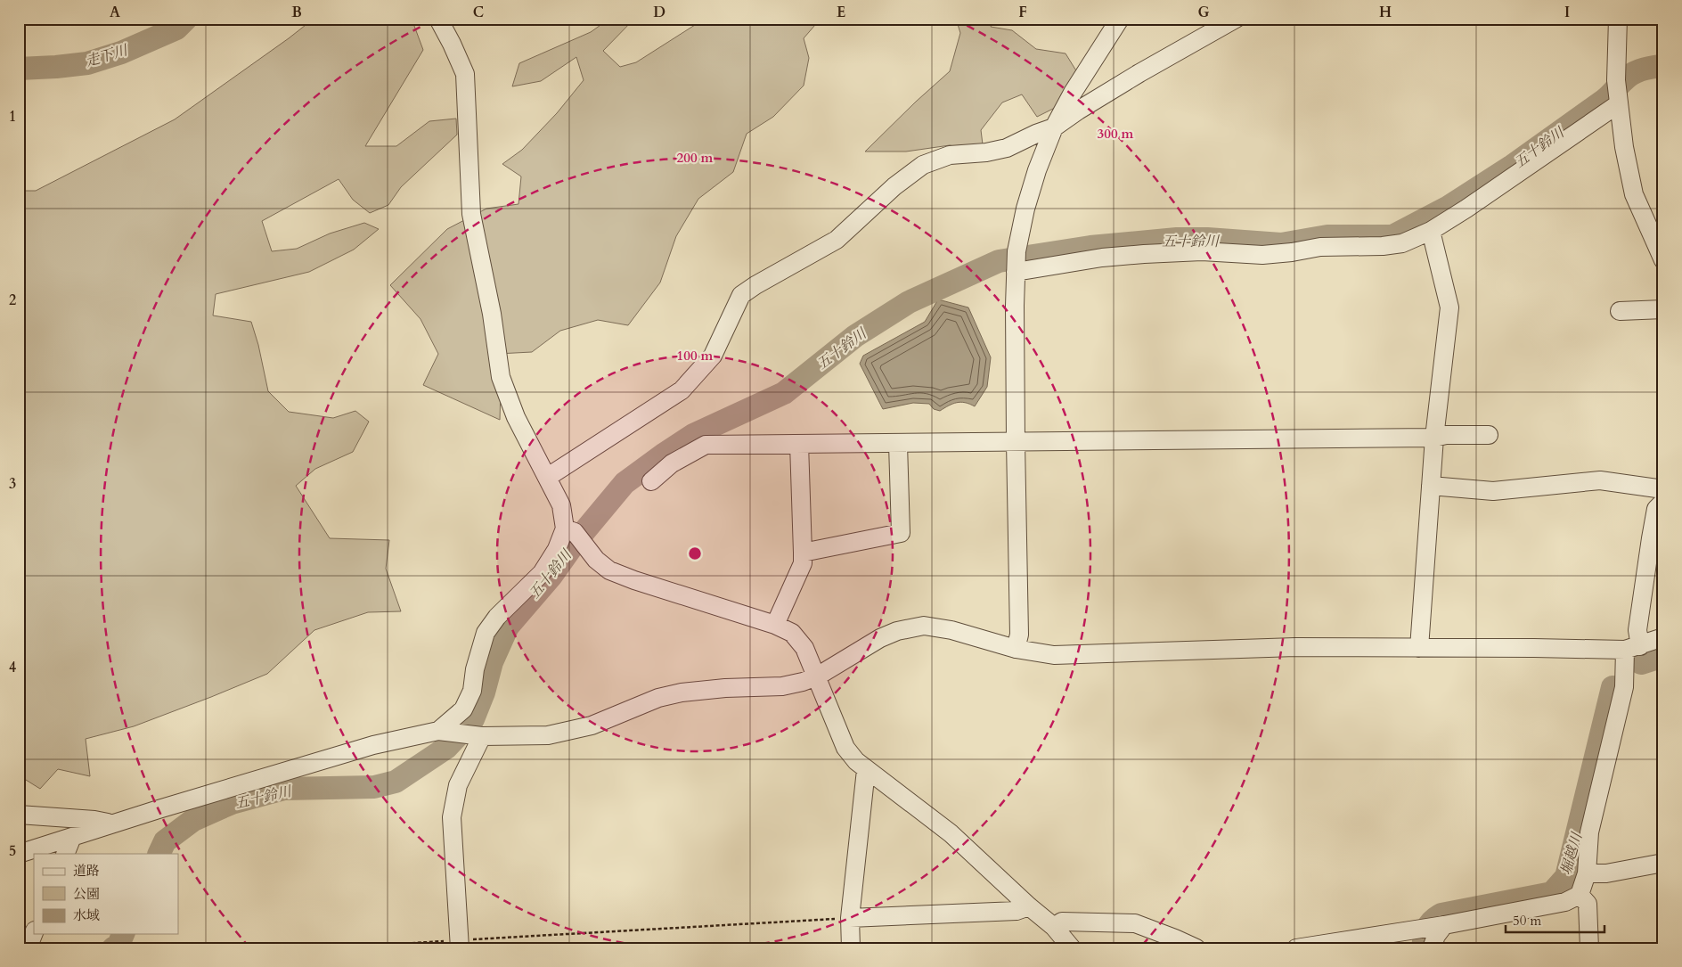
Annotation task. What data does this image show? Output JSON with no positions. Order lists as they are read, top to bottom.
{
  "water": ["走下川", "五十鈴川", "堀越川"],
  "legend": ["道路", "公園", "水域"],
  "scale_bar": "50 m",
  "grid": {
    "columns": [
      "A",
      "B",
      "C",
      "D",
      "E",
      "F",
      "G",
      "H",
      "I"
    ],
    "rows": [
      "1",
      "2",
      "3",
      "4",
      "5"
    ]
  },
  "rings": ["300 m", "200 m", "100 m"]
}
